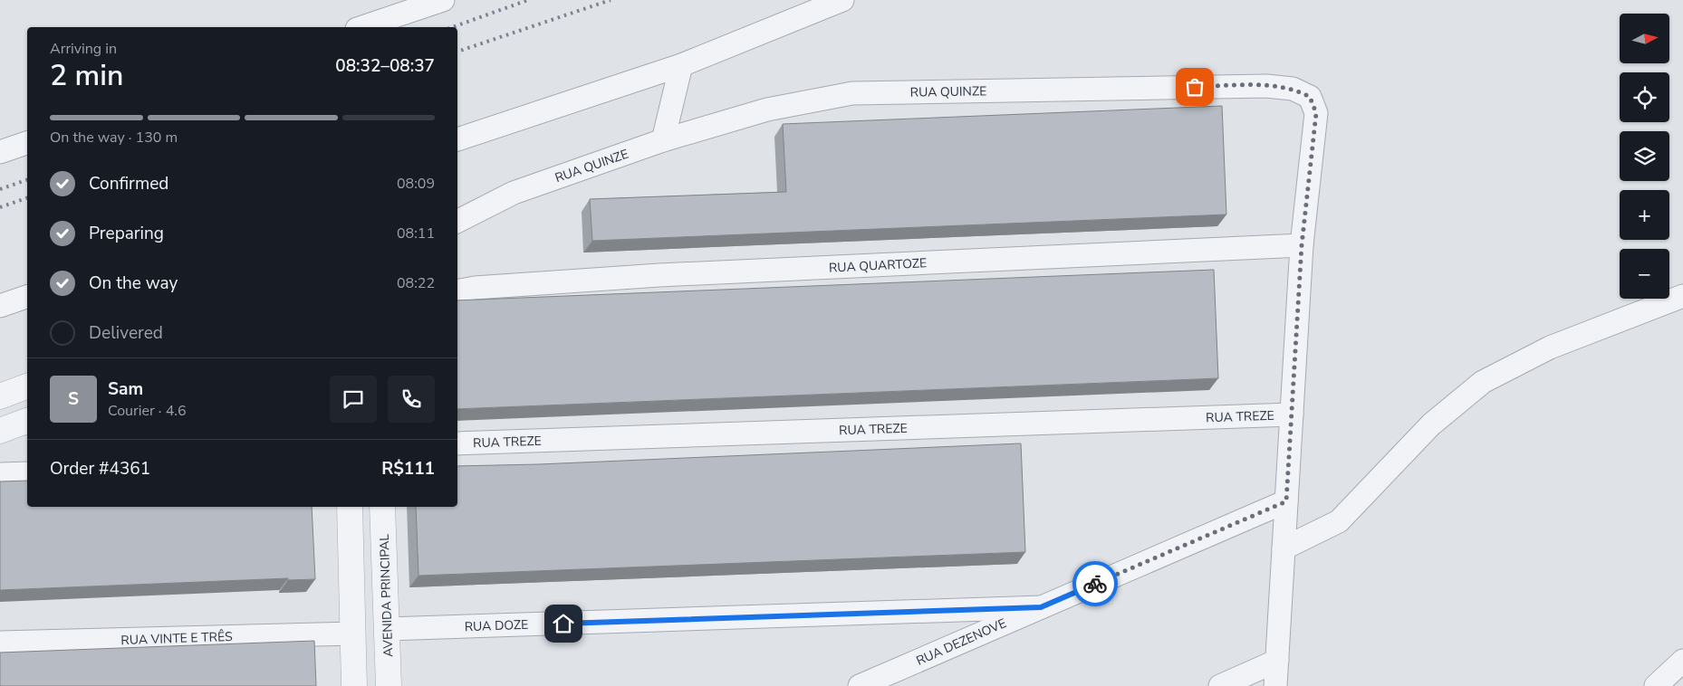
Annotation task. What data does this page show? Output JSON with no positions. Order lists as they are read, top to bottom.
{
  "streets": {
    "street": [
      "RUA QUINZE",
      "RUA QUARTOZE",
      "RUA TREZE",
      "AVENIDA PRINCIPAL",
      "RUA DOZE",
      "RUA VINTE E TRÊS",
      "RUA DEZENOVE"
    ]
  },
  "crossings": [
    ["RUA QUINZE", "RUA QUARTOZE"],
    ["RUA QUINZE", "RUA TREZE"],
    ["RUA QUINZE", "RUA DEZENOVE"],
    ["AVENIDA PRINCIPAL", "RUA DOZE"],
    ["RUA DOZE", "RUA DEZENOVE"]
  ],
  "north": "right",
  "page": {
    "map_buttons": ["+", "−"],
    "heading": ["2 min", "Arriving in", "08:32–08:37"],
    "panel": [
      "Sam",
      "Courier · 4.6",
      "Order #4361",
      "R$111"
    ],
    "bar": "On the way · 130 m",
    "list": [
      ["Confirmed", "08:09"],
      ["Preparing", "08:11"],
      ["On the way", "08:22"],
      "Delivered"
    ],
    "round": "S"
  }
}
